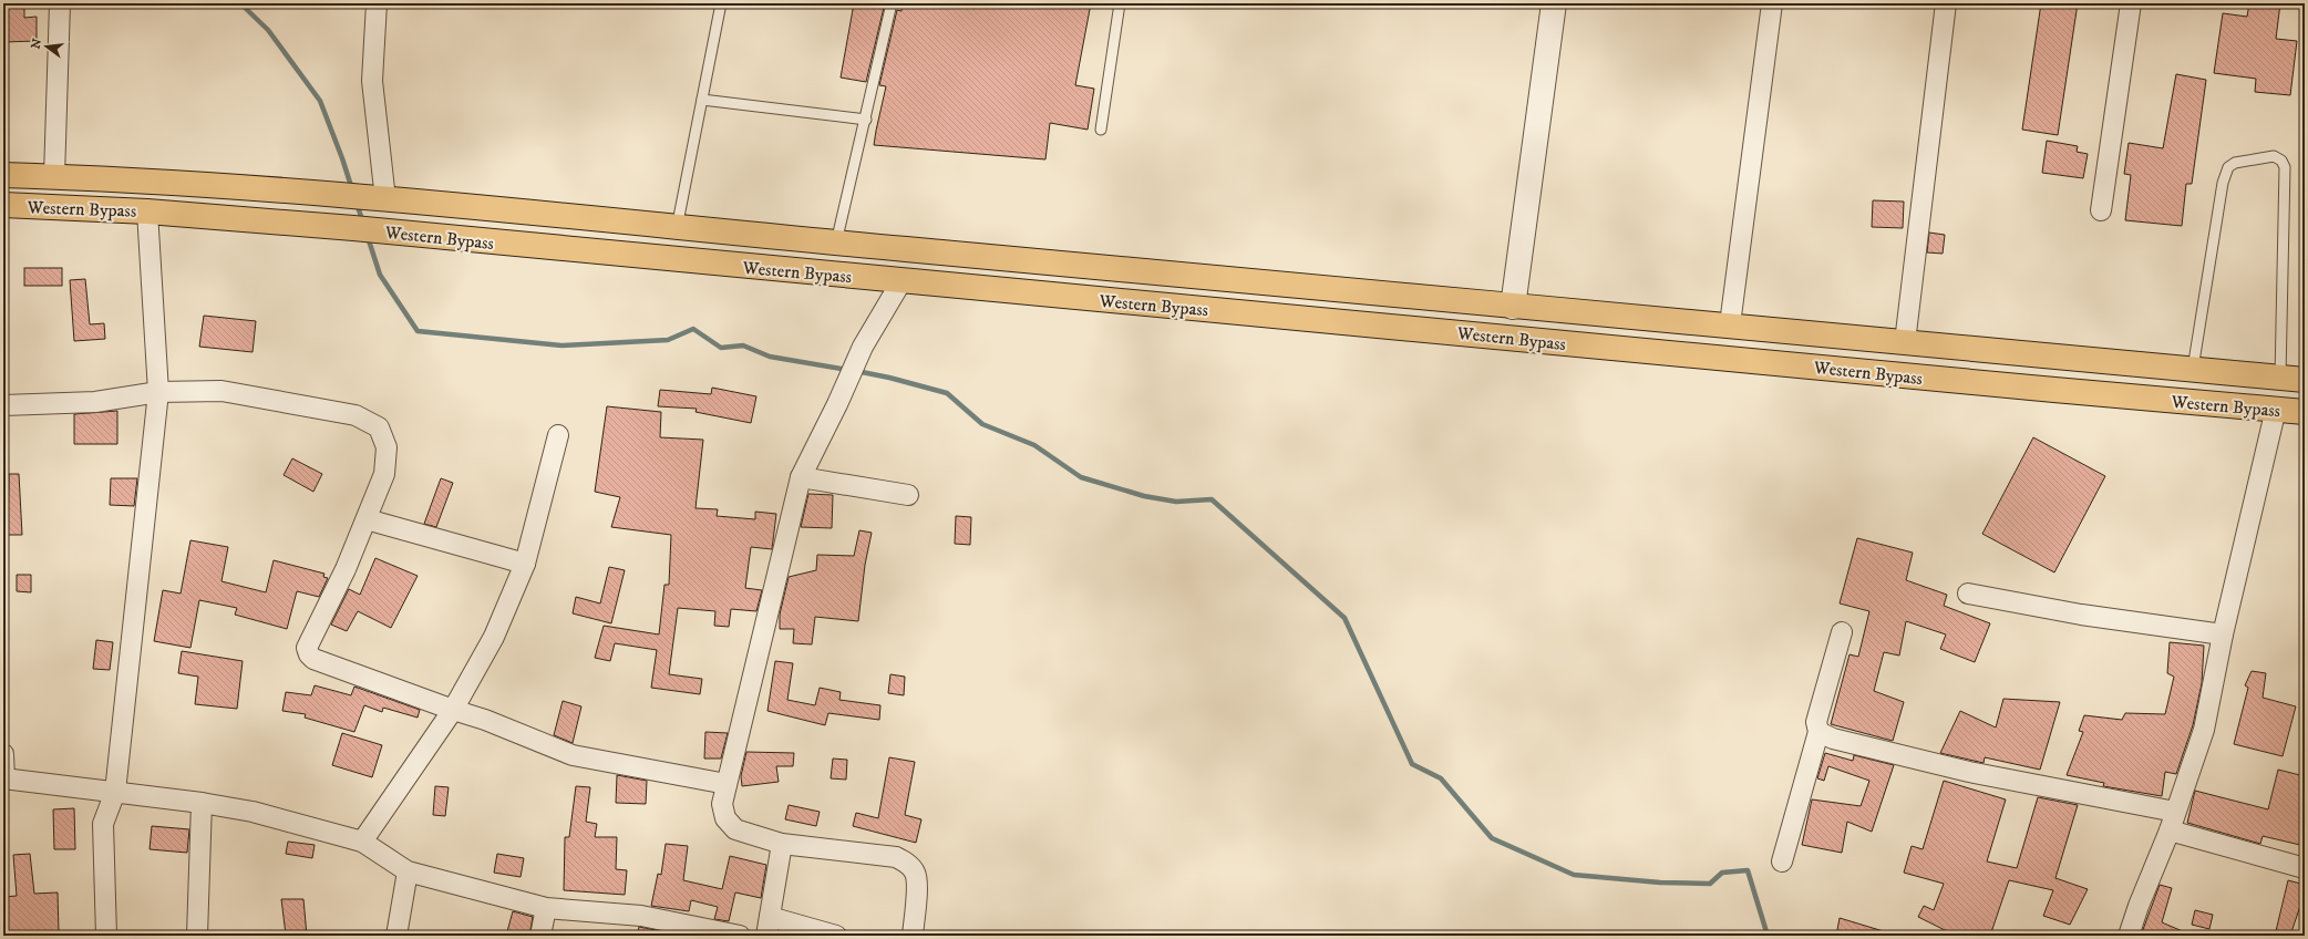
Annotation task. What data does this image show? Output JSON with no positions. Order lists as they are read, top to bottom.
{
  "streets": {
    "main road": ["Western Bypass"]
  },
  "north": "left"
}
